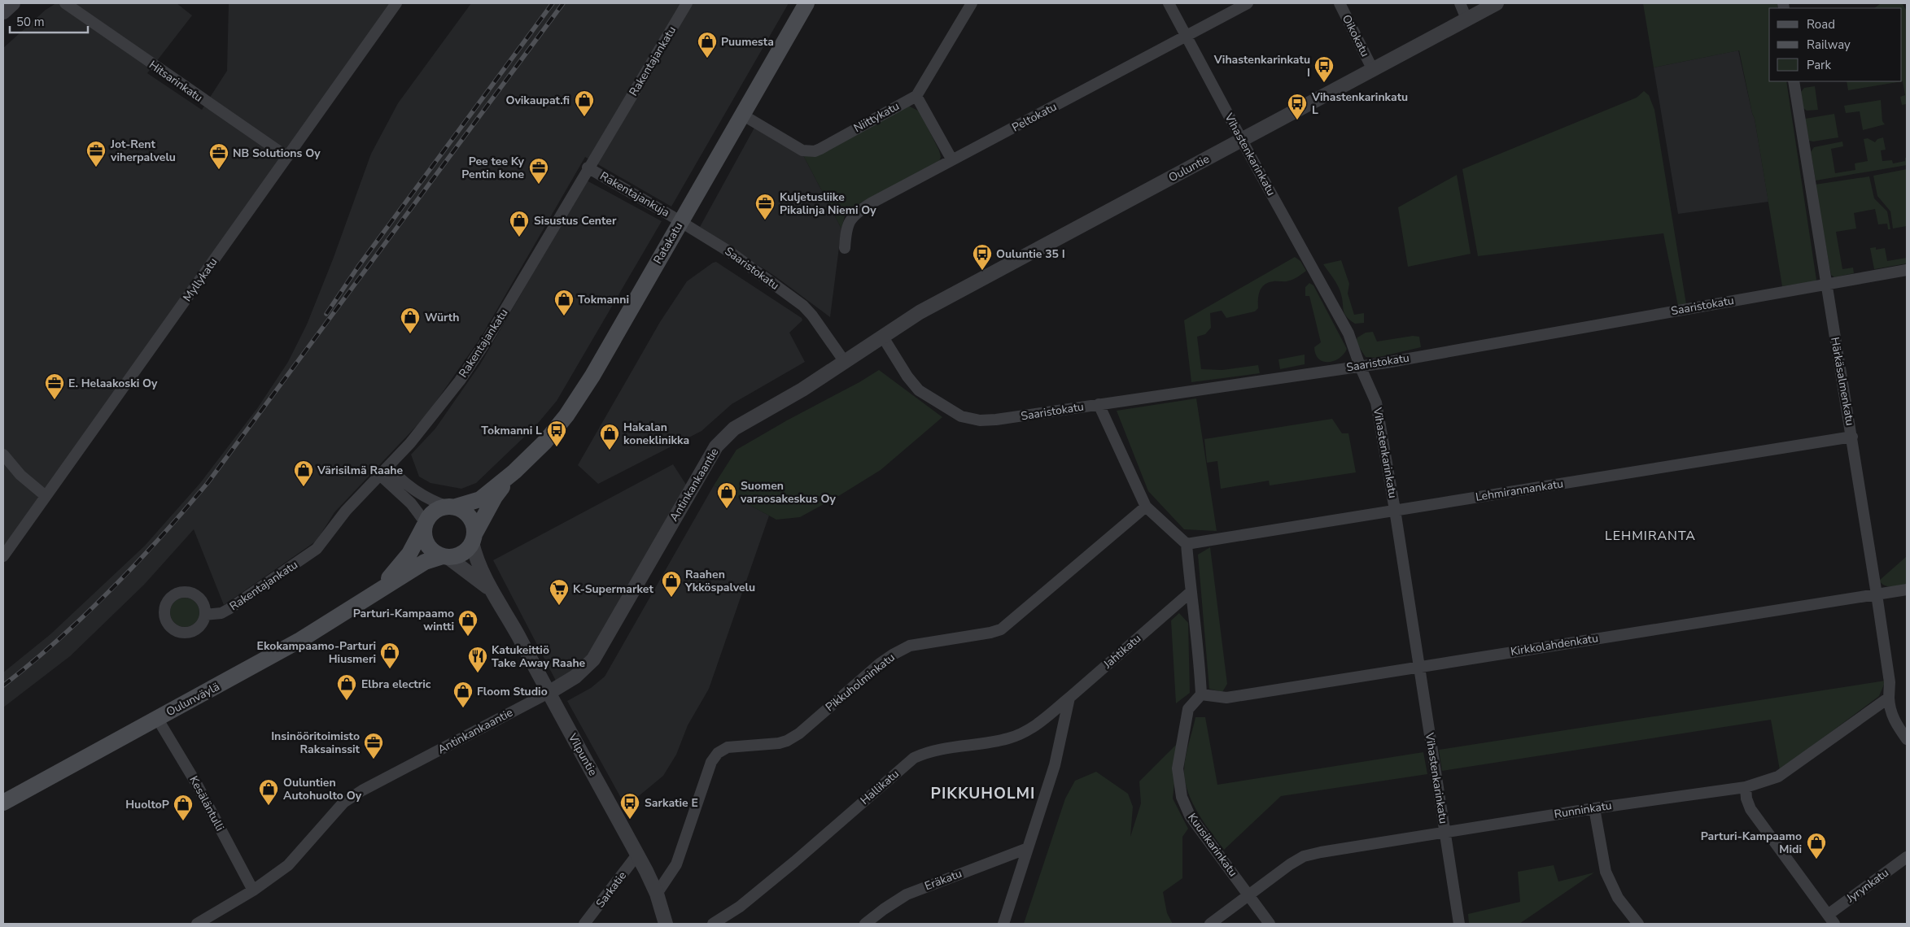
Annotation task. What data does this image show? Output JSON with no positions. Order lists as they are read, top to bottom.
{
  "streets": {
    "main road": ["Ratakatu", "Oulunväylä"],
    "street": [
      "Oikokatu",
      "Rakentajankatu",
      "Hitsarinkatu",
      "Niittykatu",
      "Peltokatu",
      "Vihastenkarinkatu",
      "Ouluntie",
      "Rakentajankuja",
      "Saaristokatu",
      "Myllykatu",
      "Härkäsalmenkatu",
      "Antinkankaantie",
      "Lehmirannankatu",
      "Kirkkolahdenkatu",
      "Jahtikatu",
      "Pikkuholminkatu",
      "Vilpuntie",
      "Hallikatu",
      "Kesäläntulli",
      "Runninkatu",
      "Kuusikarinkatu",
      "Eräkatu",
      "Jyrynkatu",
      "Sarkatie"
    ]
  },
  "crossings": [
    ["Oikokatu", "Ouluntie"],
    ["Rakentajankatu", "Rakentajankuja"],
    ["Hitsarinkatu", "Myllykatu"],
    ["Niittykatu", "Ratakatu"],
    ["Peltokatu", "Vihastenkarinkatu"],
    ["Vihastenkarinkatu", "Ouluntie"],
    ["Vihastenkarinkatu", "Saaristokatu"],
    ["Vihastenkarinkatu", "Lehmirannankatu"],
    ["Vihastenkarinkatu", "Kirkkolahdenkatu"],
    ["Vihastenkarinkatu", "Runninkatu"],
    ["Ouluntie", "Saaristokatu"],
    ["Ouluntie", "Antinkankaantie"],
    ["Rakentajankuja", "Ratakatu"],
    ["Rakentajankuja", "Saaristokatu"],
    ["Ratakatu", "Saaristokatu"],
    ["Ratakatu", "Oulunväylä"],
    ["Ratakatu", "Vilpuntie"],
    ["Saaristokatu", "Härkäsalmenkatu"],
    ["Saaristokatu", "Antinkankaantie"],
    ["Härkäsalmenkatu", "Lehmirannankatu"],
    ["Härkäsalmenkatu", "Kirkkolahdenkatu"],
    ["Härkäsalmenkatu", "Runninkatu"],
    ["Antinkankaantie", "Vilpuntie"],
    ["Antinkankaantie", "Kesäläntulli"],
    ["Kirkkolahdenkatu", "Kuusikarinkatu"],
    ["Jahtikatu", "Hallikatu"],
    ["Pikkuholminkatu", "Vilpuntie"],
    ["Oulunväylä", "Vilpuntie"],
    ["Oulunväylä", "Kesäläntulli"],
    ["Vilpuntie", "Sarkatie"],
    ["Runninkatu", "Kuusikarinkatu"]
  ],
  "districts": ["LEHMIRANTA", "PIKKUHOLMI"],
  "places": {
    "shop": [
      "Puumesta",
      "Ovikaupat.fi",
      "Sisustus Center",
      "Tokmanni",
      "Würth",
      "Hakalan koneklinikka",
      "Värisilmä Raahe",
      "Suomen varaosakeskus Oy",
      "Raahen Ykköspalvelu",
      "Parturi-Kampaamo wintti",
      "Ekokampaamo-Parturi Hiusmeri",
      "Elbra electric",
      "Floom Studio",
      "Ouluntien Autohuolto Oy",
      "HuoltoP",
      "Parturi-Kampaamo Midi"
    ],
    "bus stop": [
      "Vihastenkarinkatu I",
      "Vihastenkarinkatu L",
      "Ouluntie 35 I",
      "Tokmanni L",
      "Sarkatie E"
    ],
    "office": [
      "Jot-Rent viherpalvelu",
      "NB Solutions Oy",
      "Pee tee Ky Pentin kone",
      "Kuljetusliike Pikalinja Niemi Oy",
      "E. Helaakoski Oy",
      "Insinööritoimisto Raksainssit"
    ],
    "supermarket": ["K-Supermarket"],
    "restaurant": ["Katukeittiö Take Away Raahe"]
  },
  "legend": ["Road", "Railway", "Park"],
  "scale_bar": "50 m"
}
